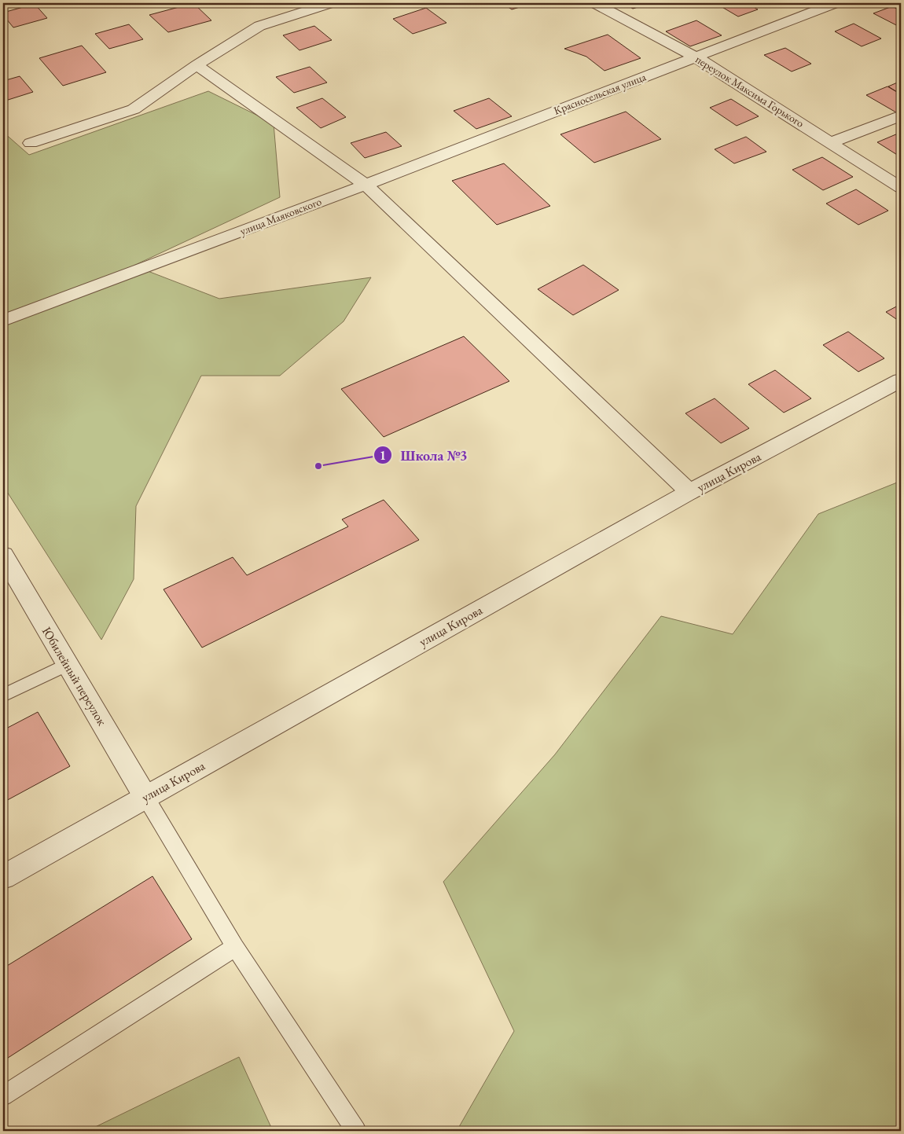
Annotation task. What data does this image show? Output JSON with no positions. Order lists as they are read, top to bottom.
{
  "streets": {
    "street": [
      "переулок Максима Горького",
      "Красносельская улица",
      "улица Маяковского",
      "улица Кирова",
      "Юбилейный переулок"
    ]
  },
  "crossings": [
    ["переулок Максима Горького", "Красносельская улица"],
    ["Красносельская улица", "улица Маяковского"],
    ["улица Кирова", "Юбилейный переулок"]
  ],
  "places": ["Школа №3"]
}
